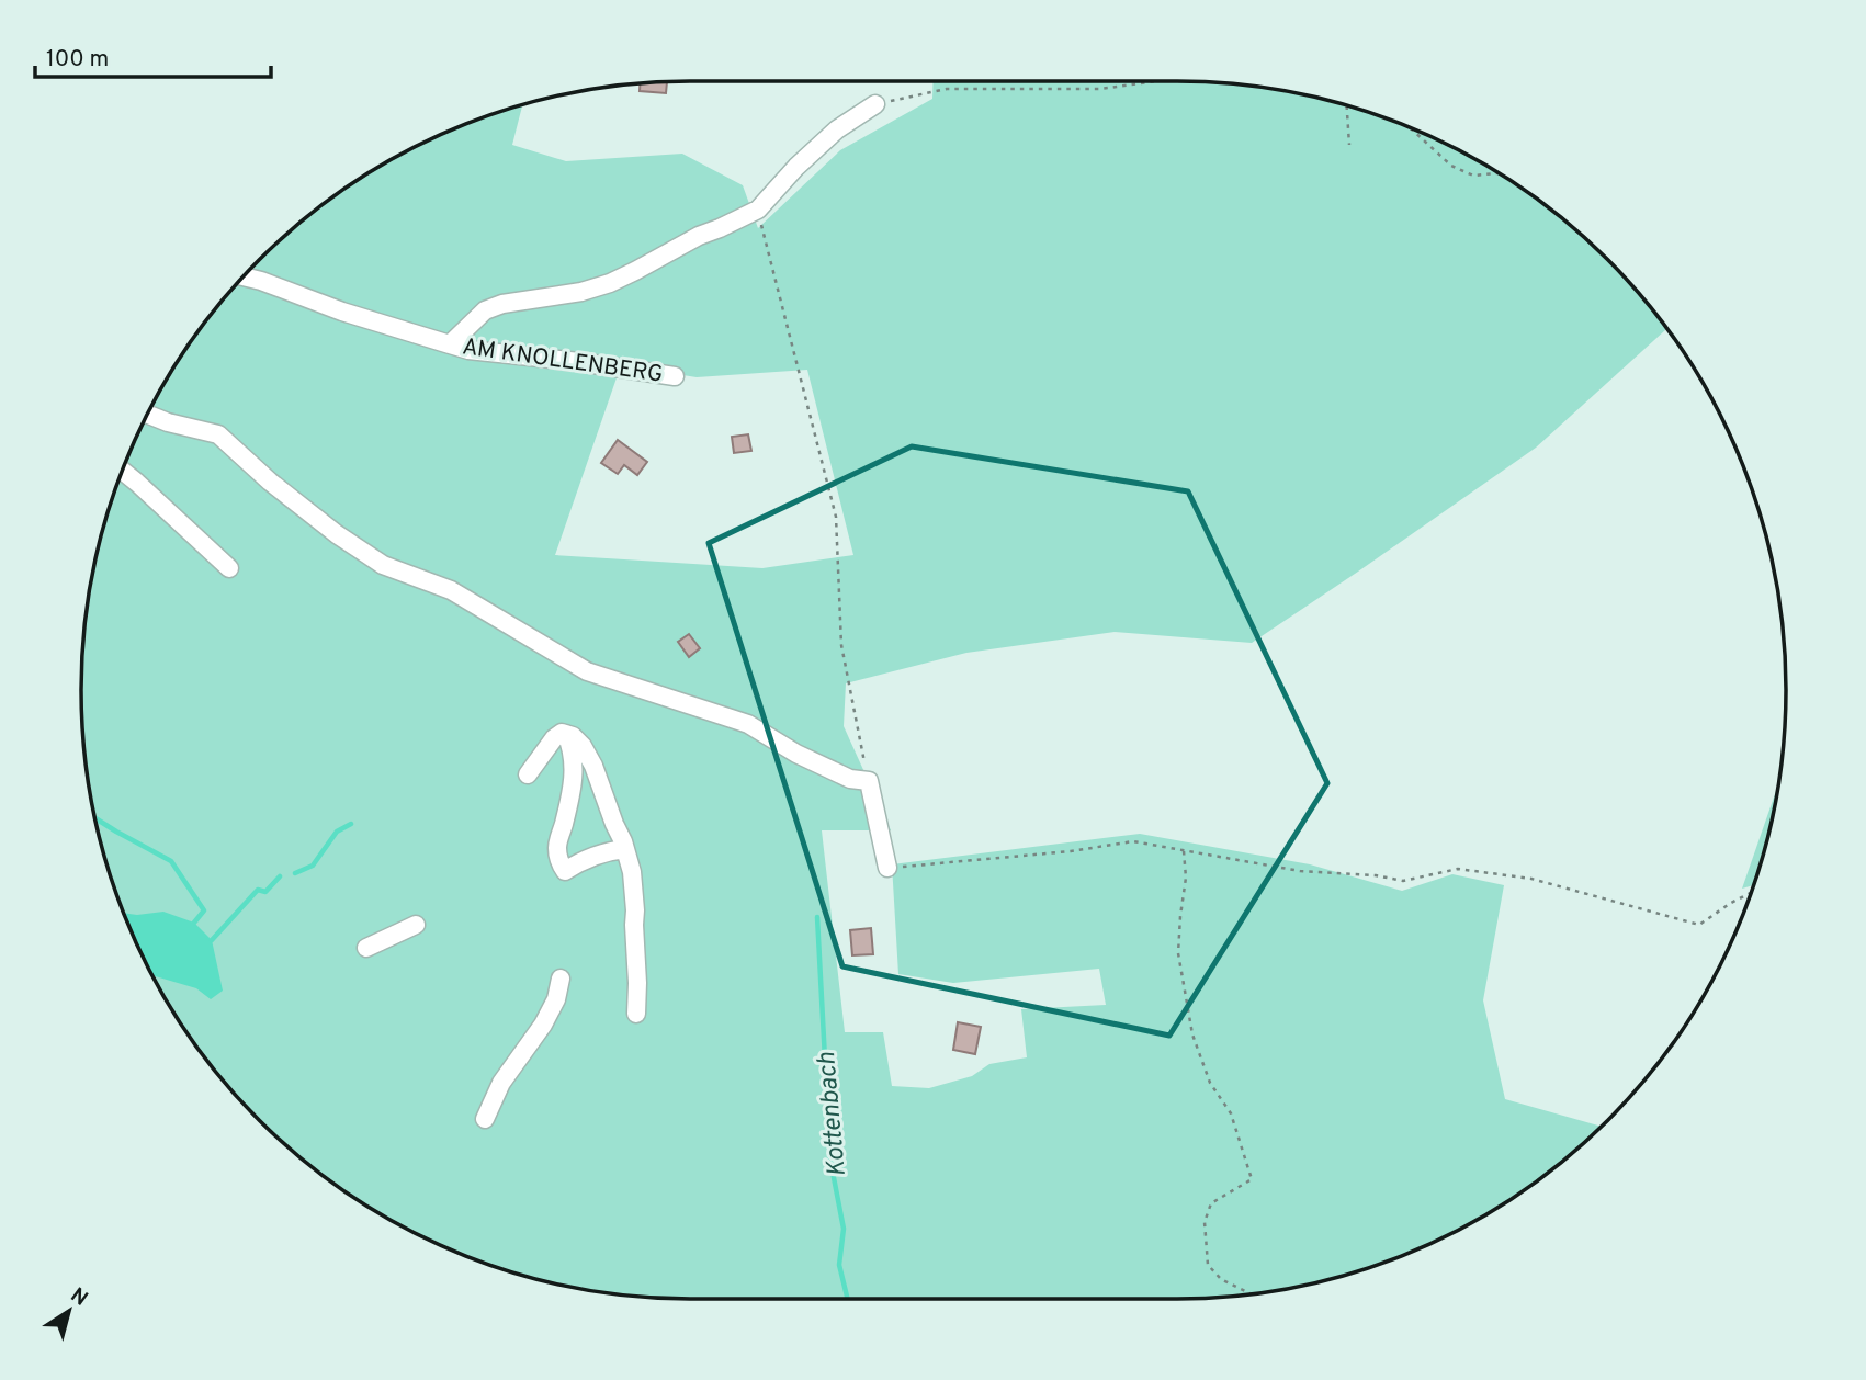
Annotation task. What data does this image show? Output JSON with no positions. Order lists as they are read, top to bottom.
{
  "streets": {
    "lane": ["AM KNOLLENBERG"]
  },
  "water": ["Kottenbach"],
  "scale_bar": "100 m",
  "north": "top right"
}
